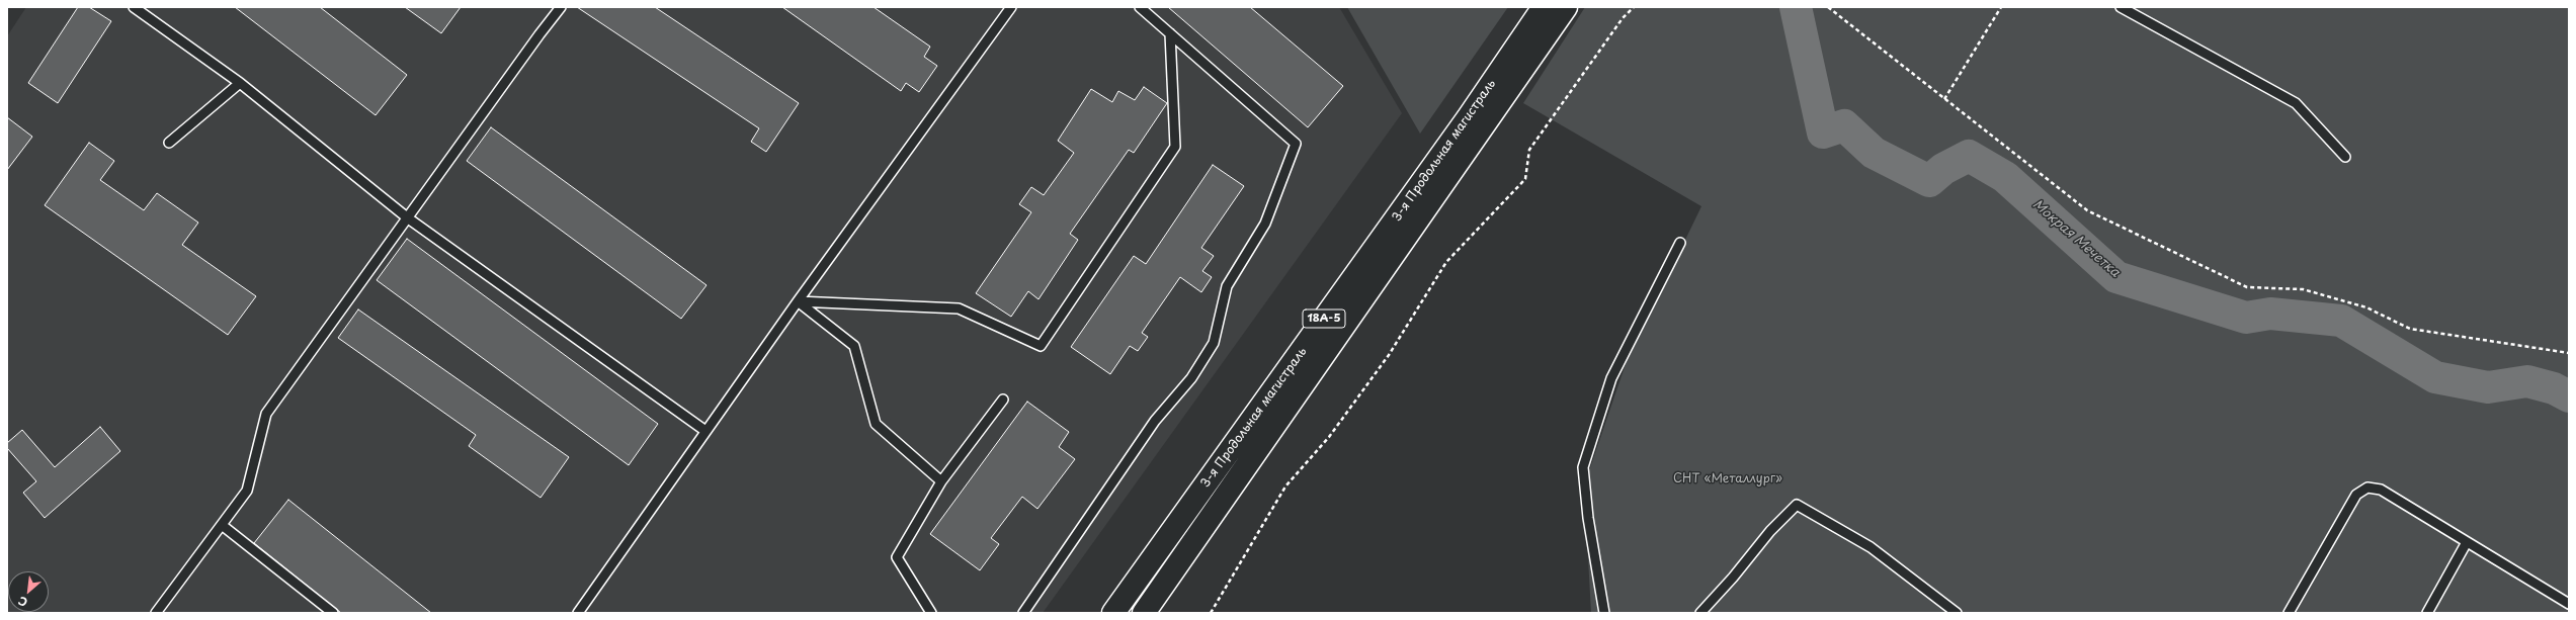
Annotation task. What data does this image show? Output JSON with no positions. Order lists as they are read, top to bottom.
{
  "streets": {
    "highway": ["3-я Продольная магистраль", "18А-5"]
  },
  "crossings": [
    ["3-я Продольная магистраль", "18А-5"]
  ],
  "water": ["Мокрая Мечетка"],
  "parks": ["СНТ «Металлург»"],
  "north": "bottom left"
}
